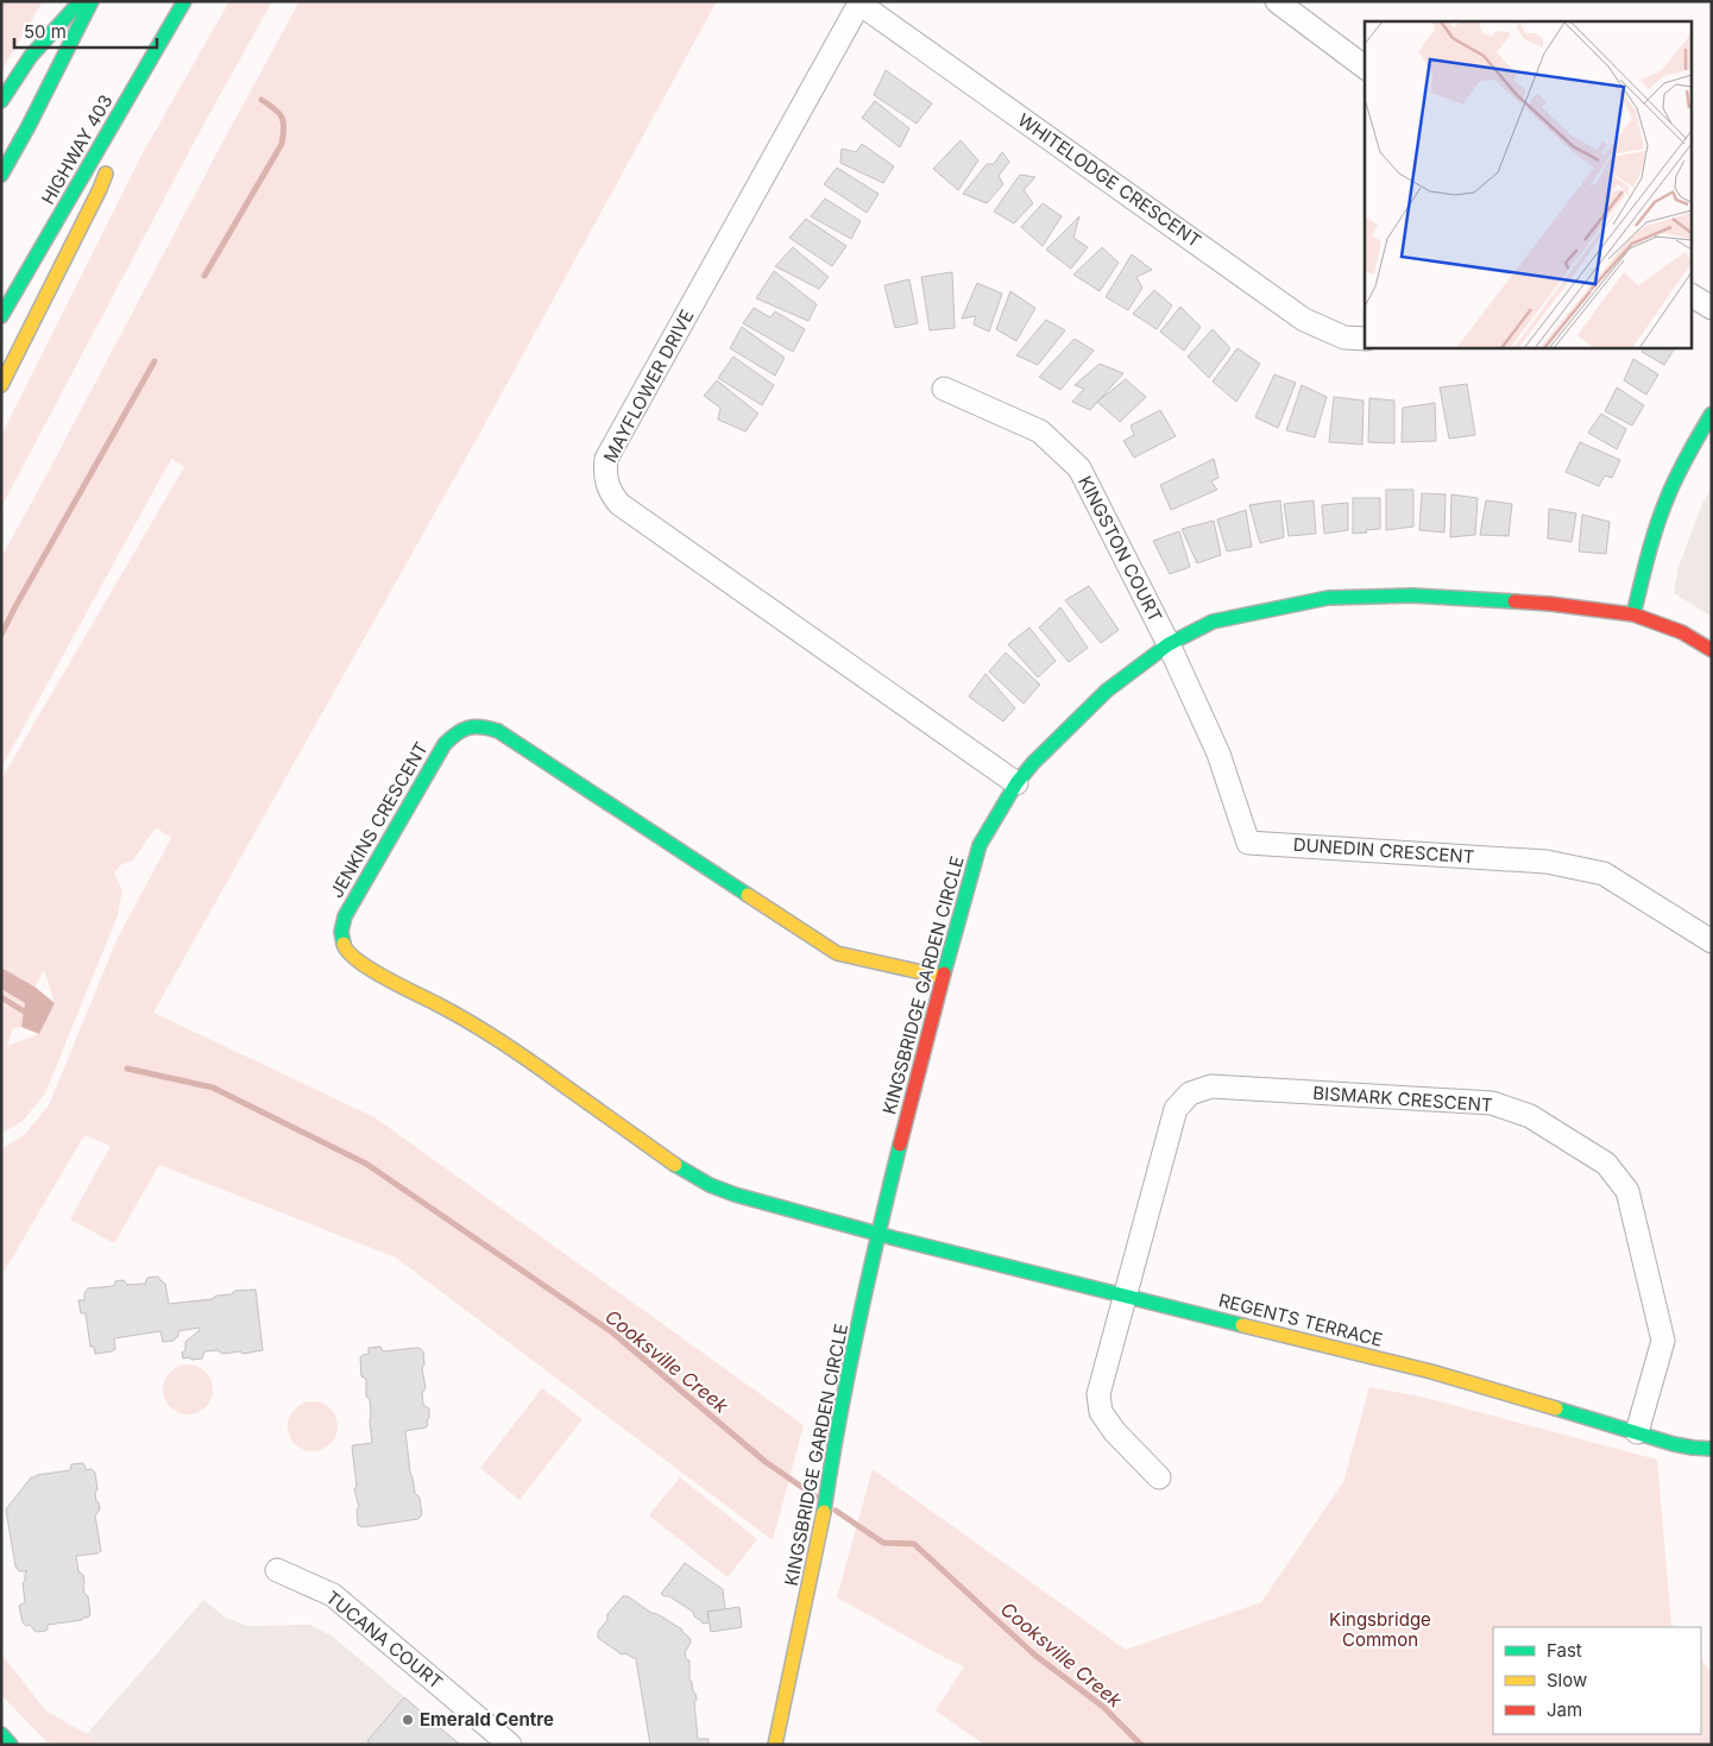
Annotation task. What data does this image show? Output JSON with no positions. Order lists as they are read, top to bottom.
{
  "streets": {
    "main road": [
      "HIGHWAY 403",
      "JENKINS CRESCENT",
      "KINGSBRIDGE GARDEN CIRCLE",
      "REGENTS TERRACE"
    ],
    "street": [
      "WHITELODGE CRESCENT",
      "MAYFLOWER DRIVE",
      "KINGSTON COURT",
      "DUNEDIN CRESCENT",
      "BISMARK CRESCENT",
      "TUCANA COURT"
    ]
  },
  "crossings": [
    ["WHITELODGE CRESCENT", "MAYFLOWER DRIVE"],
    ["MAYFLOWER DRIVE", "KINGSBRIDGE GARDEN CIRCLE"],
    ["KINGSTON COURT", "DUNEDIN CRESCENT"],
    ["KINGSTON COURT", "KINGSBRIDGE GARDEN CIRCLE"],
    ["JENKINS CRESCENT", "KINGSBRIDGE GARDEN CIRCLE"],
    ["JENKINS CRESCENT", "REGENTS TERRACE"],
    ["DUNEDIN CRESCENT", "KINGSBRIDGE GARDEN CIRCLE"],
    ["KINGSBRIDGE GARDEN CIRCLE", "REGENTS TERRACE"],
    ["BISMARK CRESCENT", "REGENTS TERRACE"]
  ],
  "water": ["Cooksville Creek"],
  "parks": ["Kingsbridge Common"],
  "places": ["Emerald Centre"],
  "legend": ["Fast", "Slow", "Jam"],
  "scale_bar": "50 m"
}
